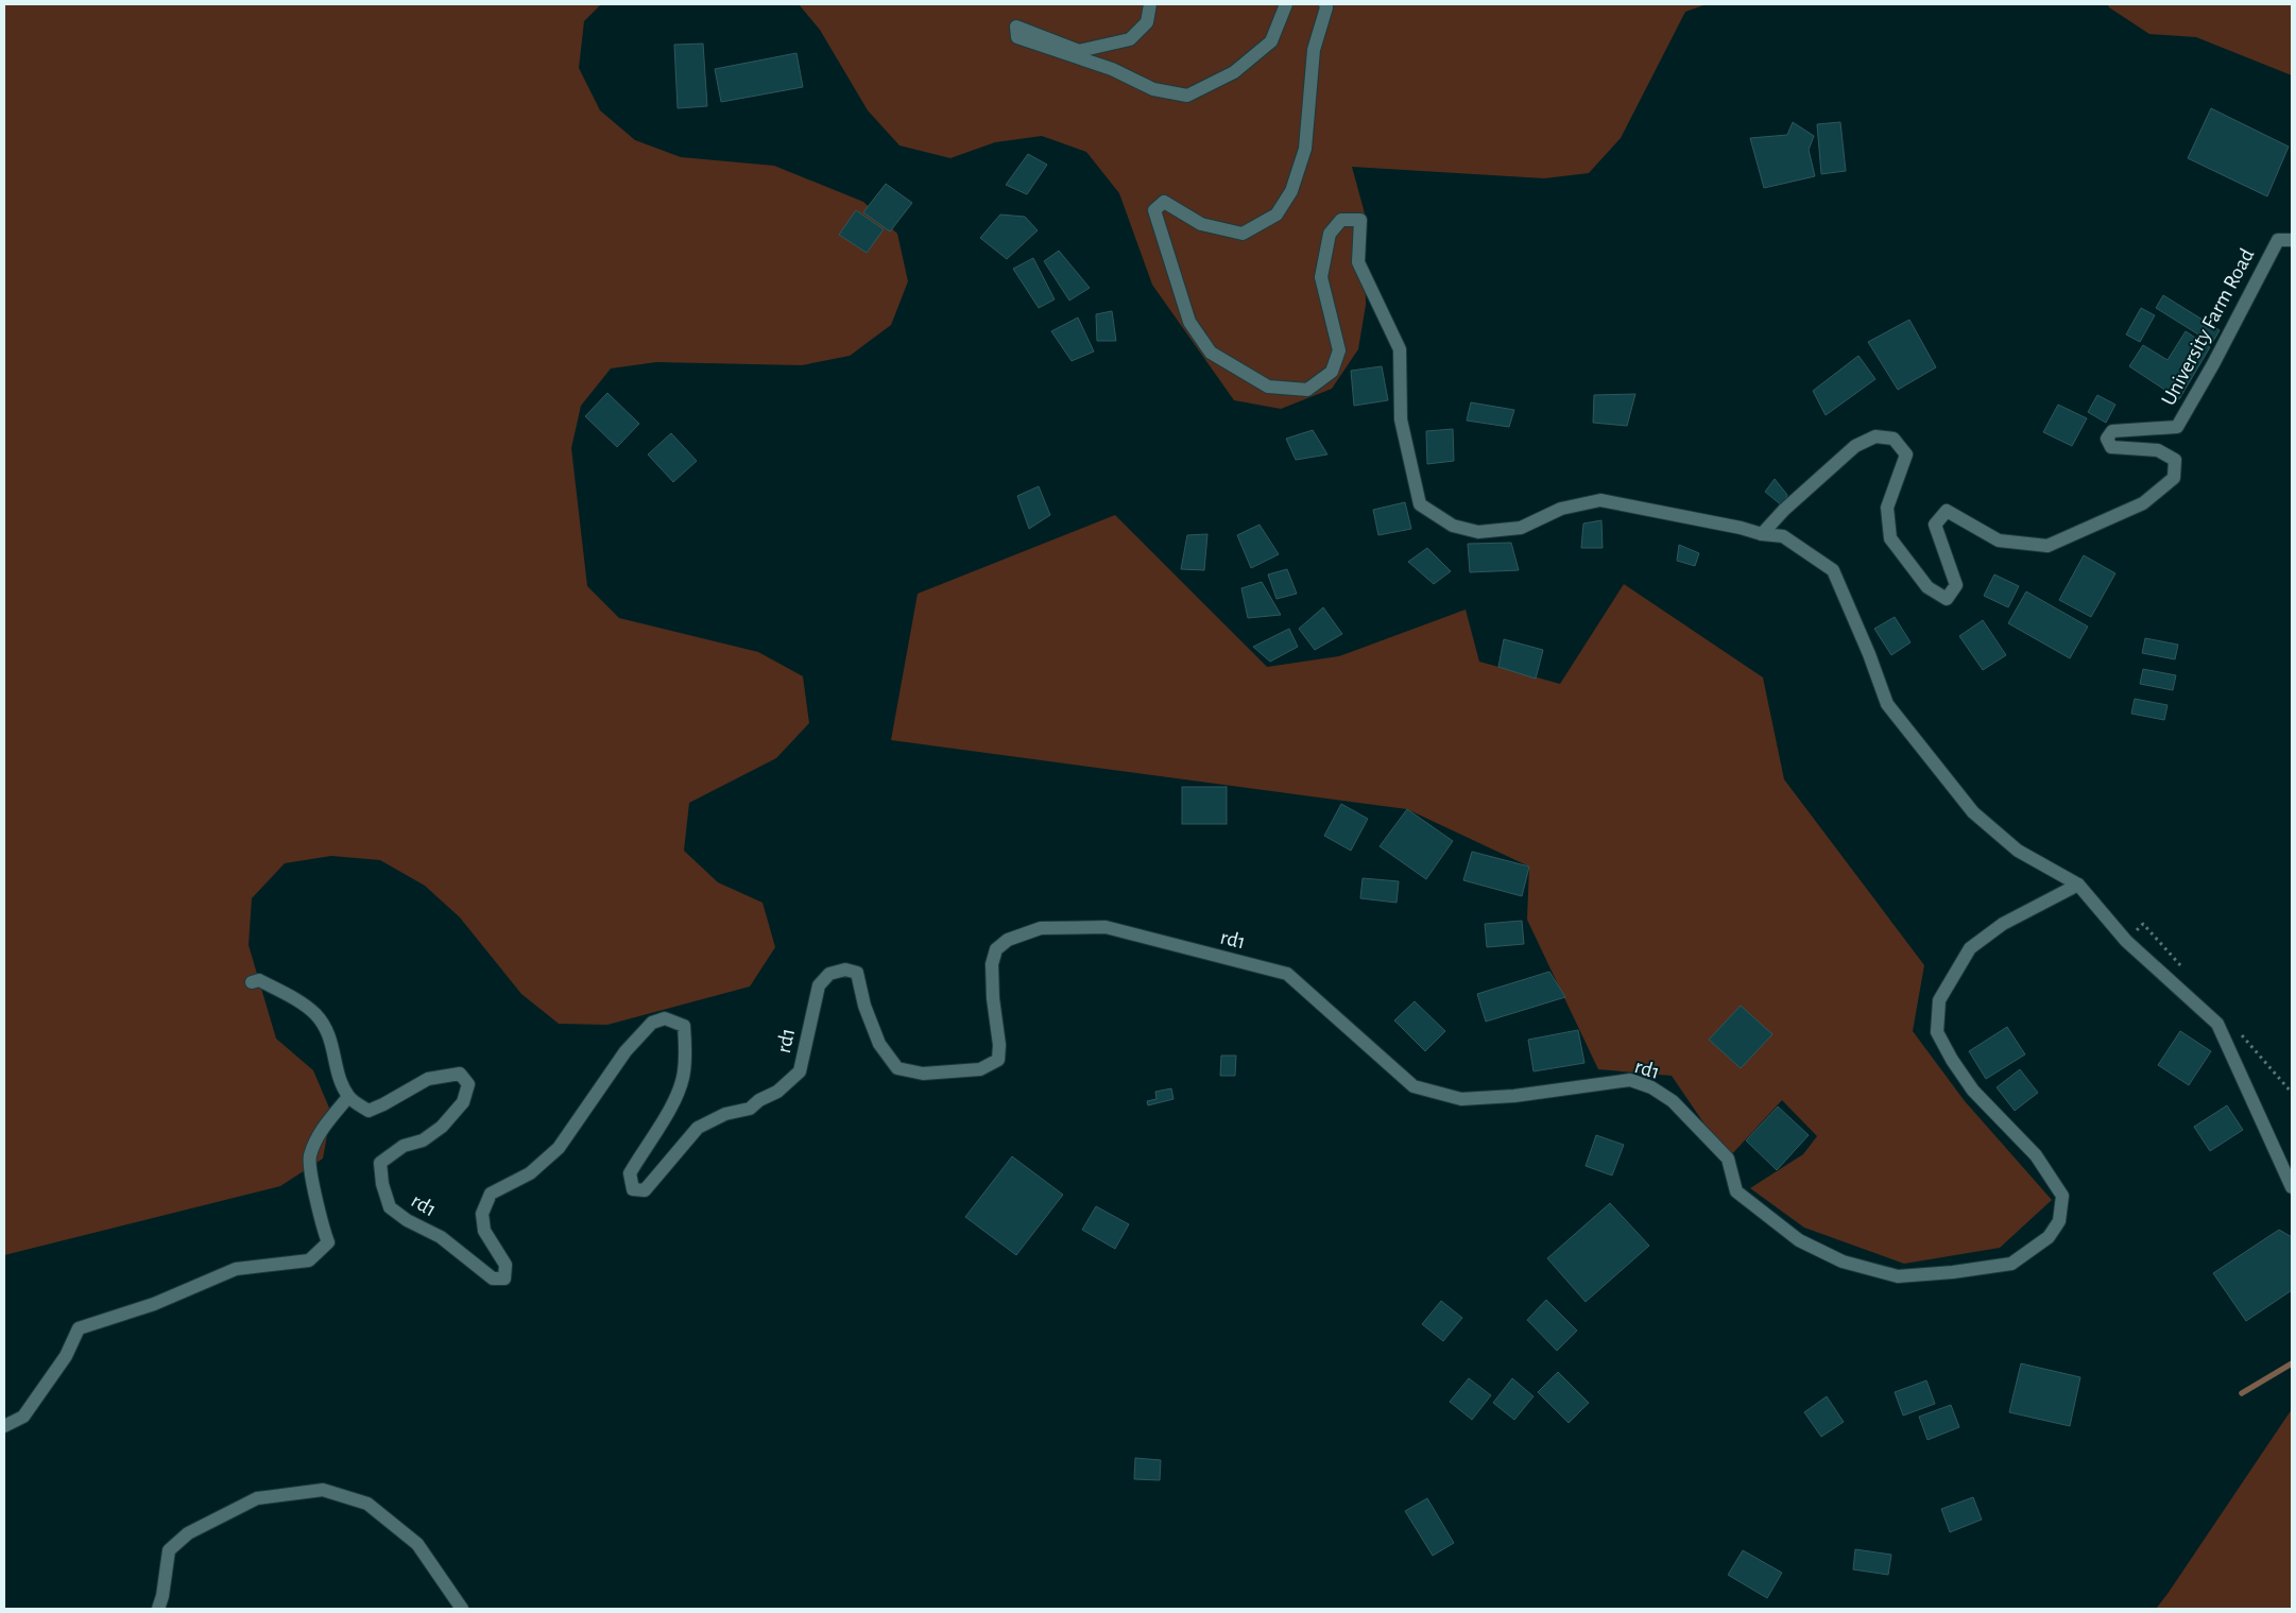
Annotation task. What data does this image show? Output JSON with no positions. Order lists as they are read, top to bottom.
{
  "streets": {
    "street": ["University Farm Road", "rd1"]
  }
}
